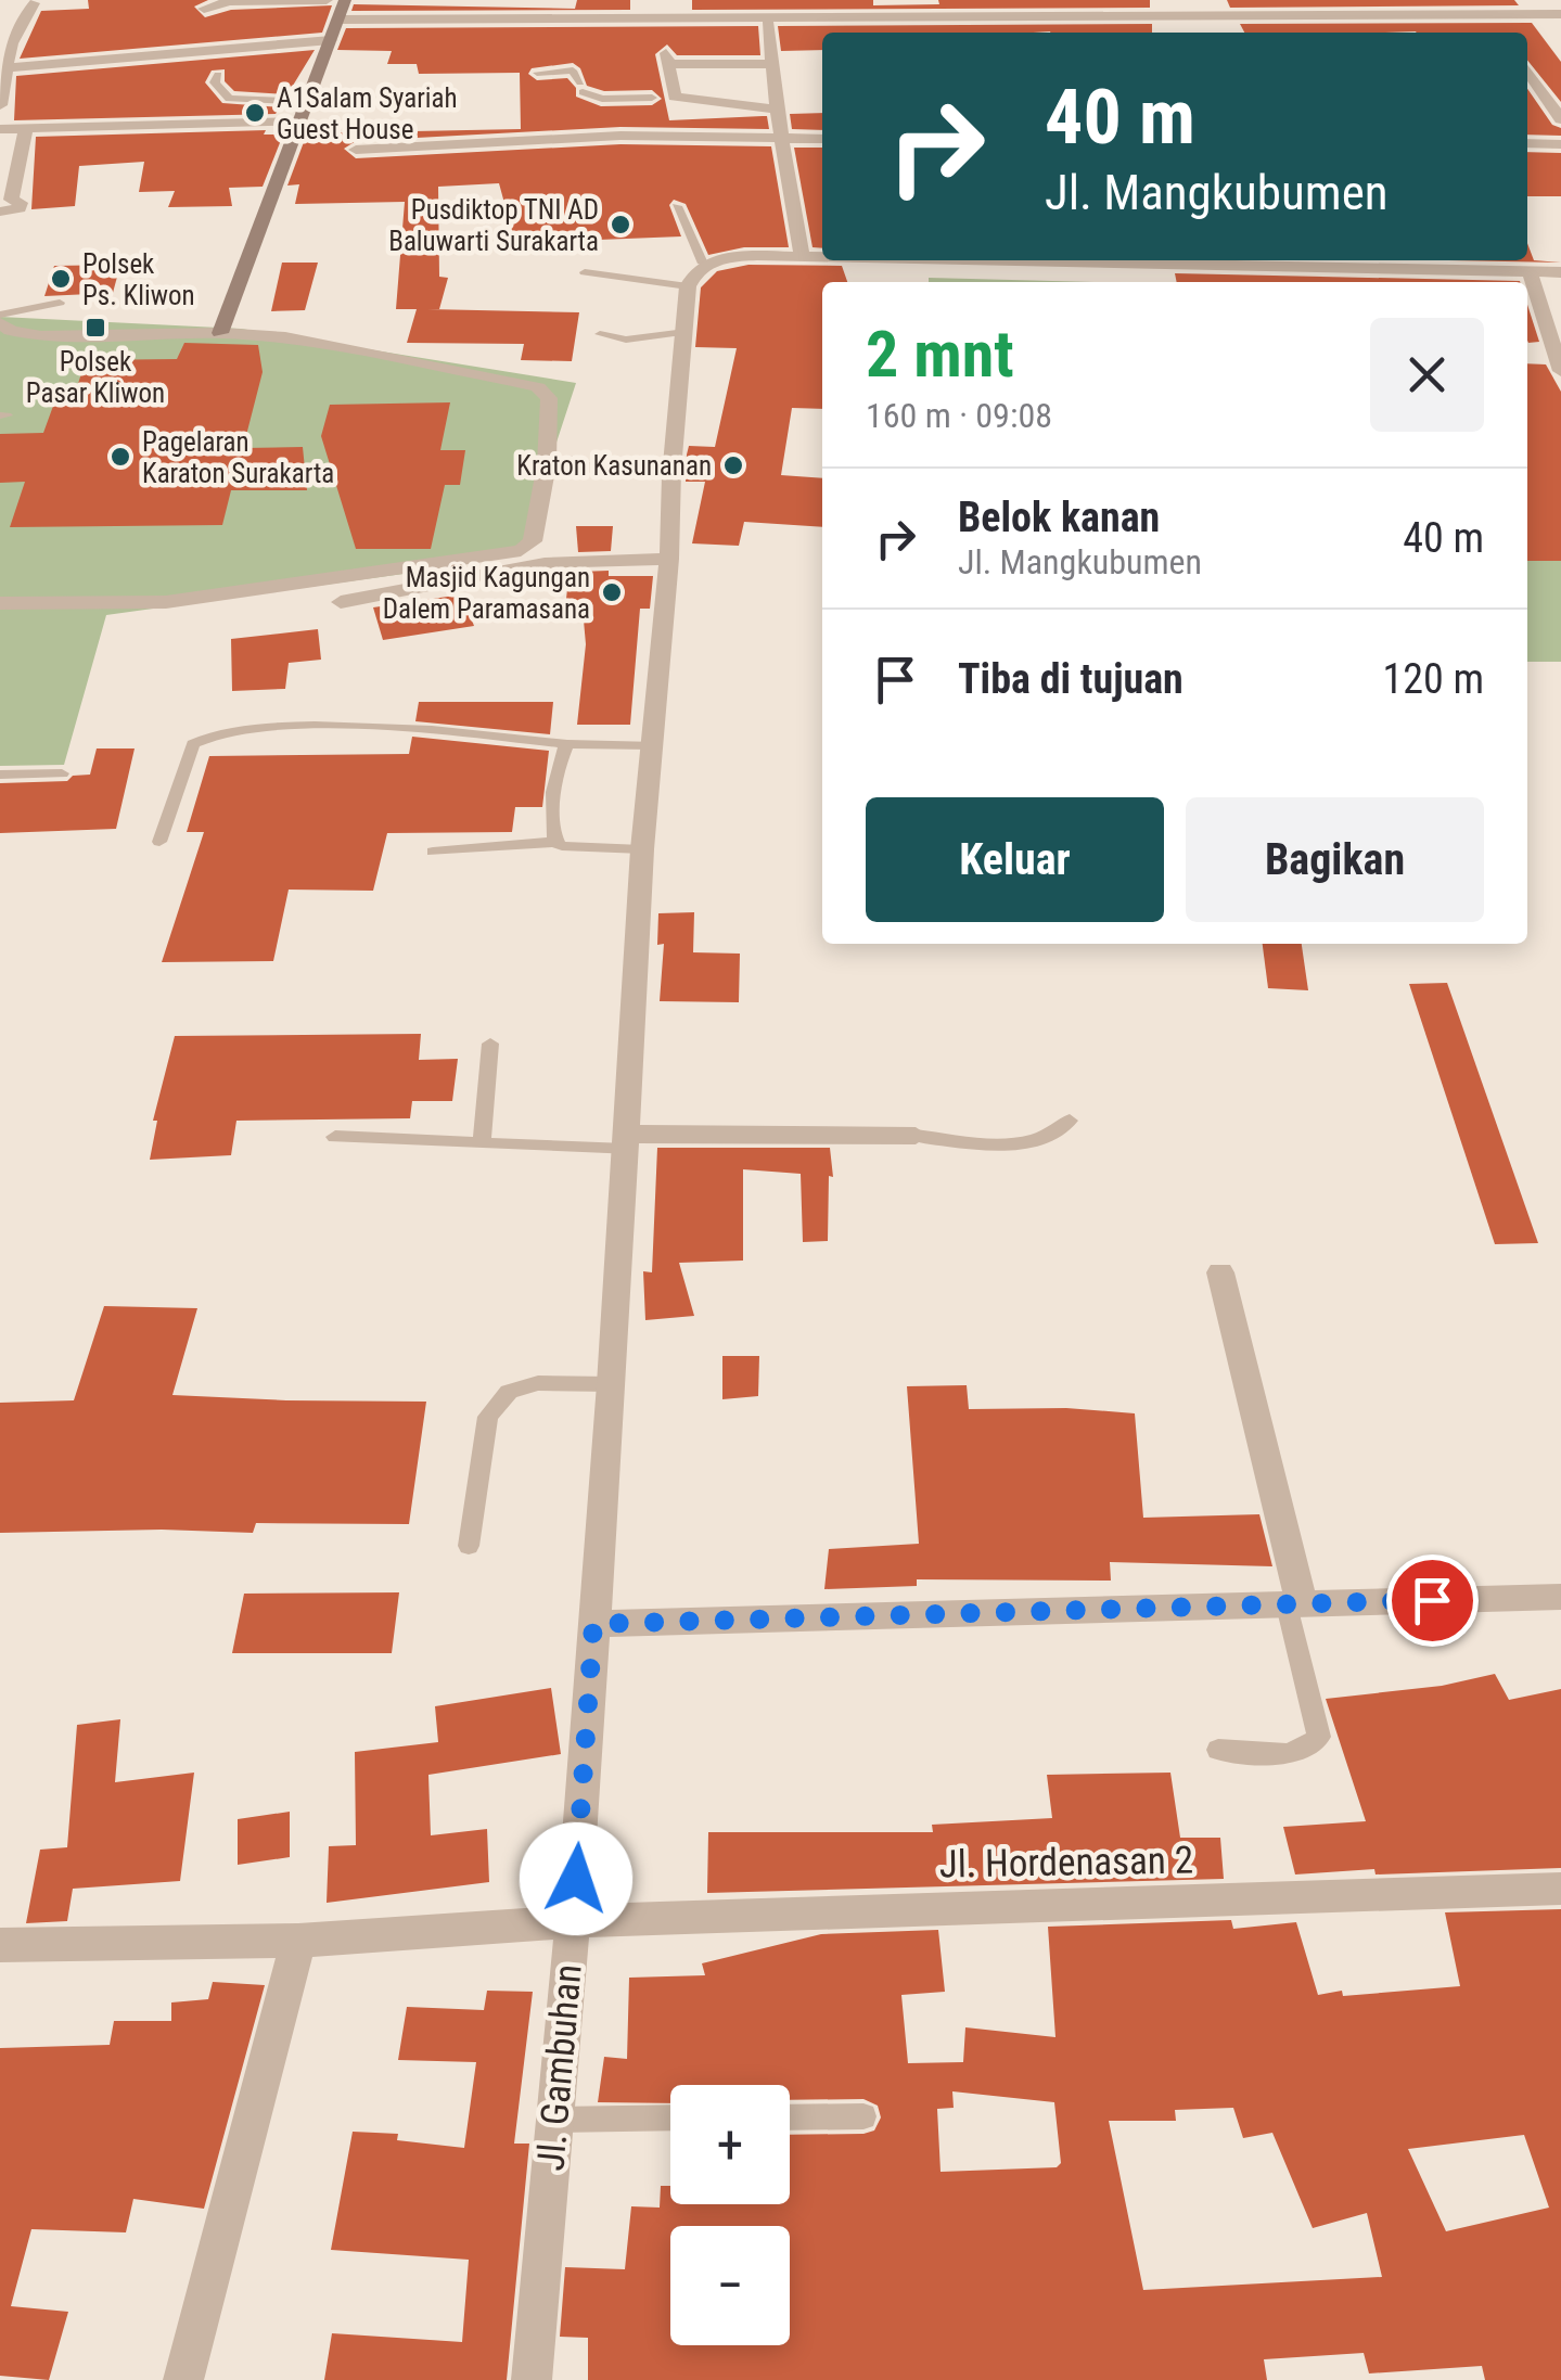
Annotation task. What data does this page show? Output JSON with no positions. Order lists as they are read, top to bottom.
{
  "streets": {
    "street": ["Jl. Hordenasan 2", "Jl. Gambuhan"]
  },
  "crossings": [
    ["Jl. Hordenasan 2", "Jl. Gambuhan"]
  ],
  "places": {
    "other": [
      "A1Salam Syariah Guest House",
      "Pusdiktop TNI AD Baluwarti Surakarta",
      "Polsek Ps. Kliwon",
      "Pagelaran Karaton Surakarta",
      "Kraton Kasunanan",
      "Masjid Kagungan Dalem Paramasana"
    ],
    "transit": ["Polsek Pasar Kliwon"]
  },
  "page": {
    "turn": ["40 m", "Jl. Mangkubumen"],
    "heading": ["2 mnt", "160 m · 09:08"],
    "list": [
      {
        "name": "Belok kanan",
        "note": "Jl. Mangkubumen",
        "value": "40 m"
      },
      {
        "name": "Tiba di tujuan",
        "value": "120 m"
      }
    ],
    "buttons": ["Keluar", "Bagikan"],
    "map_buttons": ["+", "−"]
  }
}
